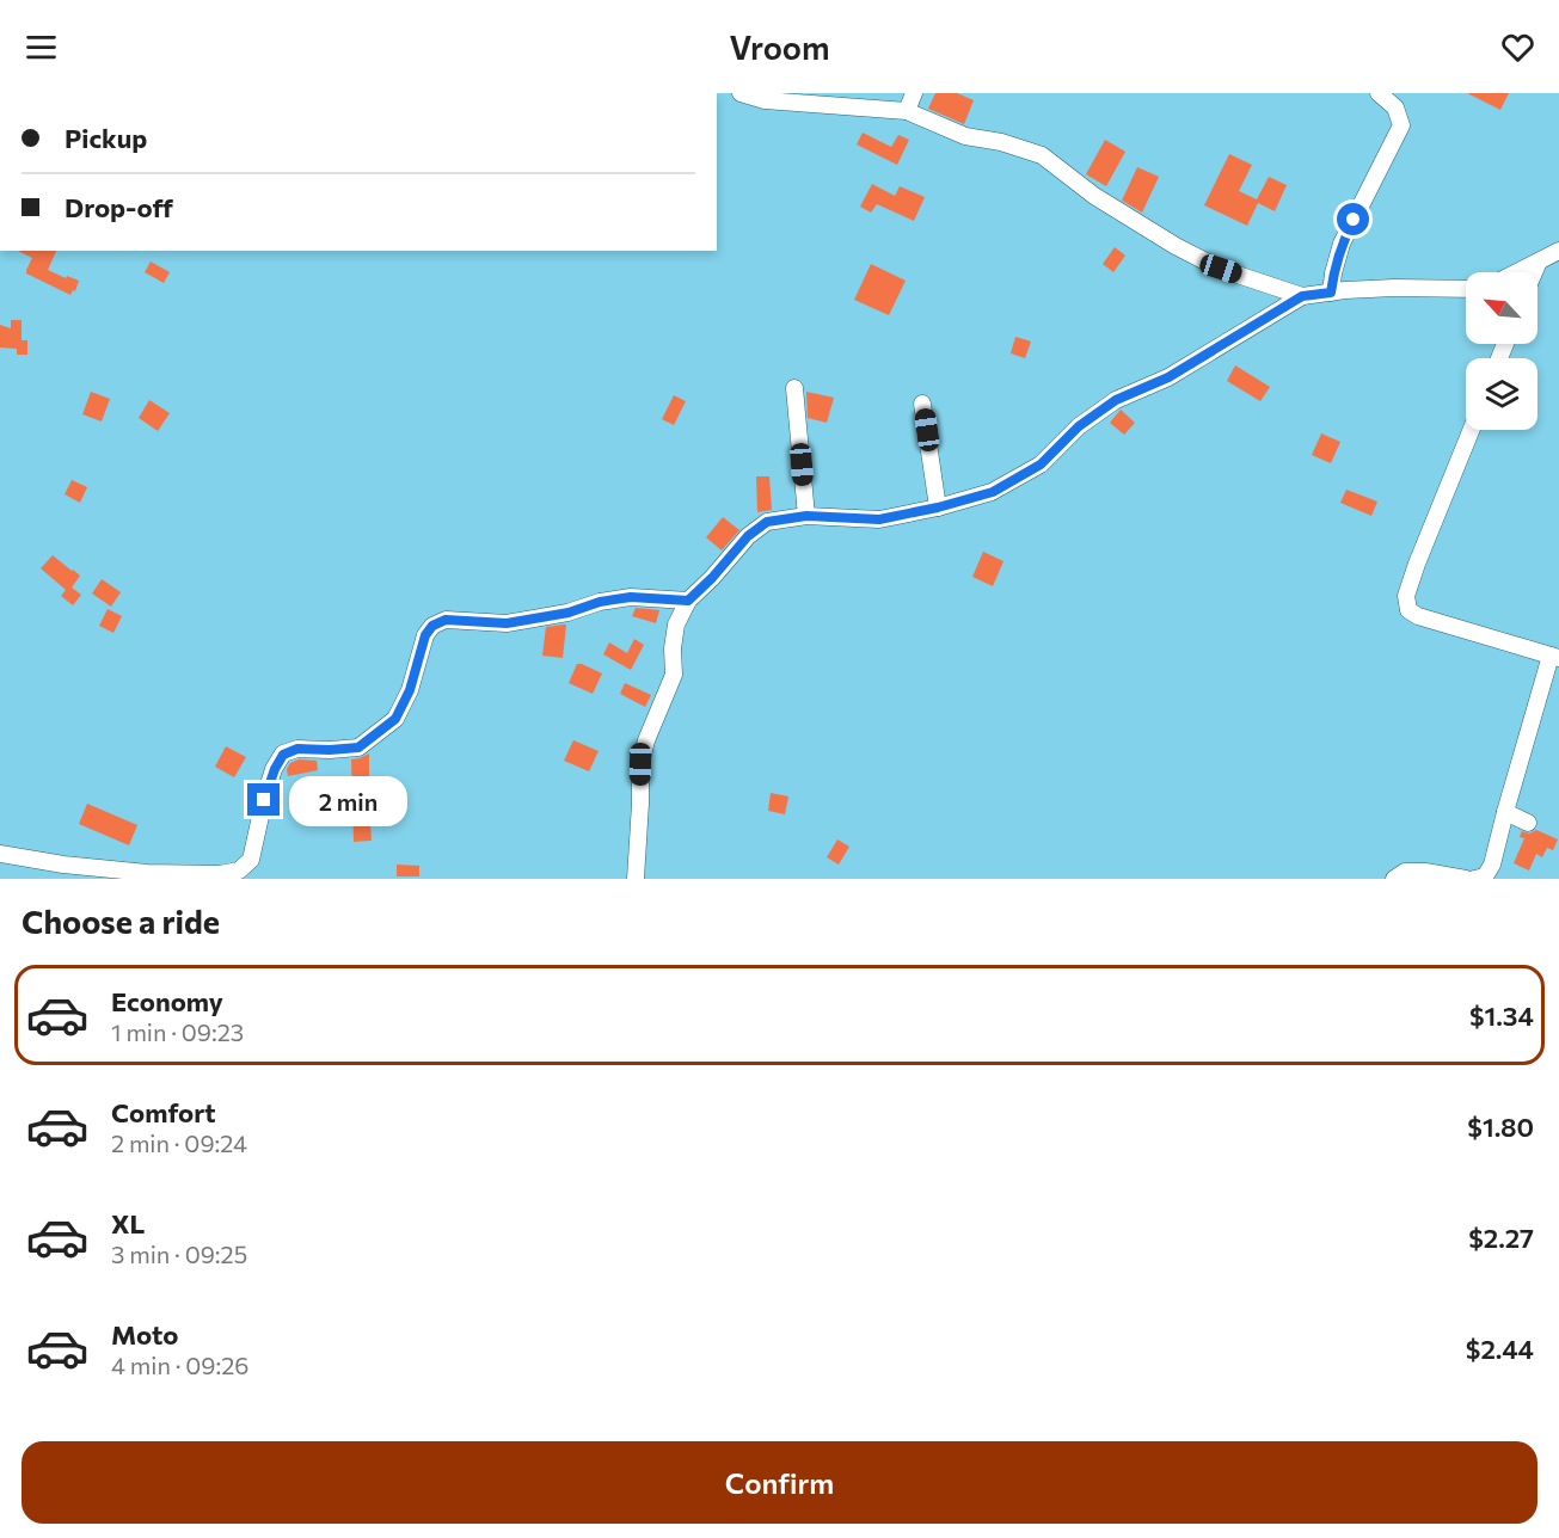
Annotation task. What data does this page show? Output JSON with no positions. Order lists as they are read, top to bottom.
{
  "north": "top left",
  "page": {
    "header": "Vroom",
    "banner": ["Pickup", "Drop-off"],
    "bubble": "2 min",
    "heading": "Choose a ride",
    "list": [
      {
        "name": "Economy",
        "note": "1 min · 09:23",
        "value": "$1.34"
      },
      {
        "name": "Comfort",
        "note": "2 min · 09:24",
        "value": "$1.80"
      },
      {
        "name": "XL",
        "note": "3 min · 09:25",
        "value": "$2.27"
      },
      {
        "name": "Moto",
        "note": "4 min · 09:26",
        "value": "$2.44"
      }
    ],
    "buttons": "Confirm"
  }
}
